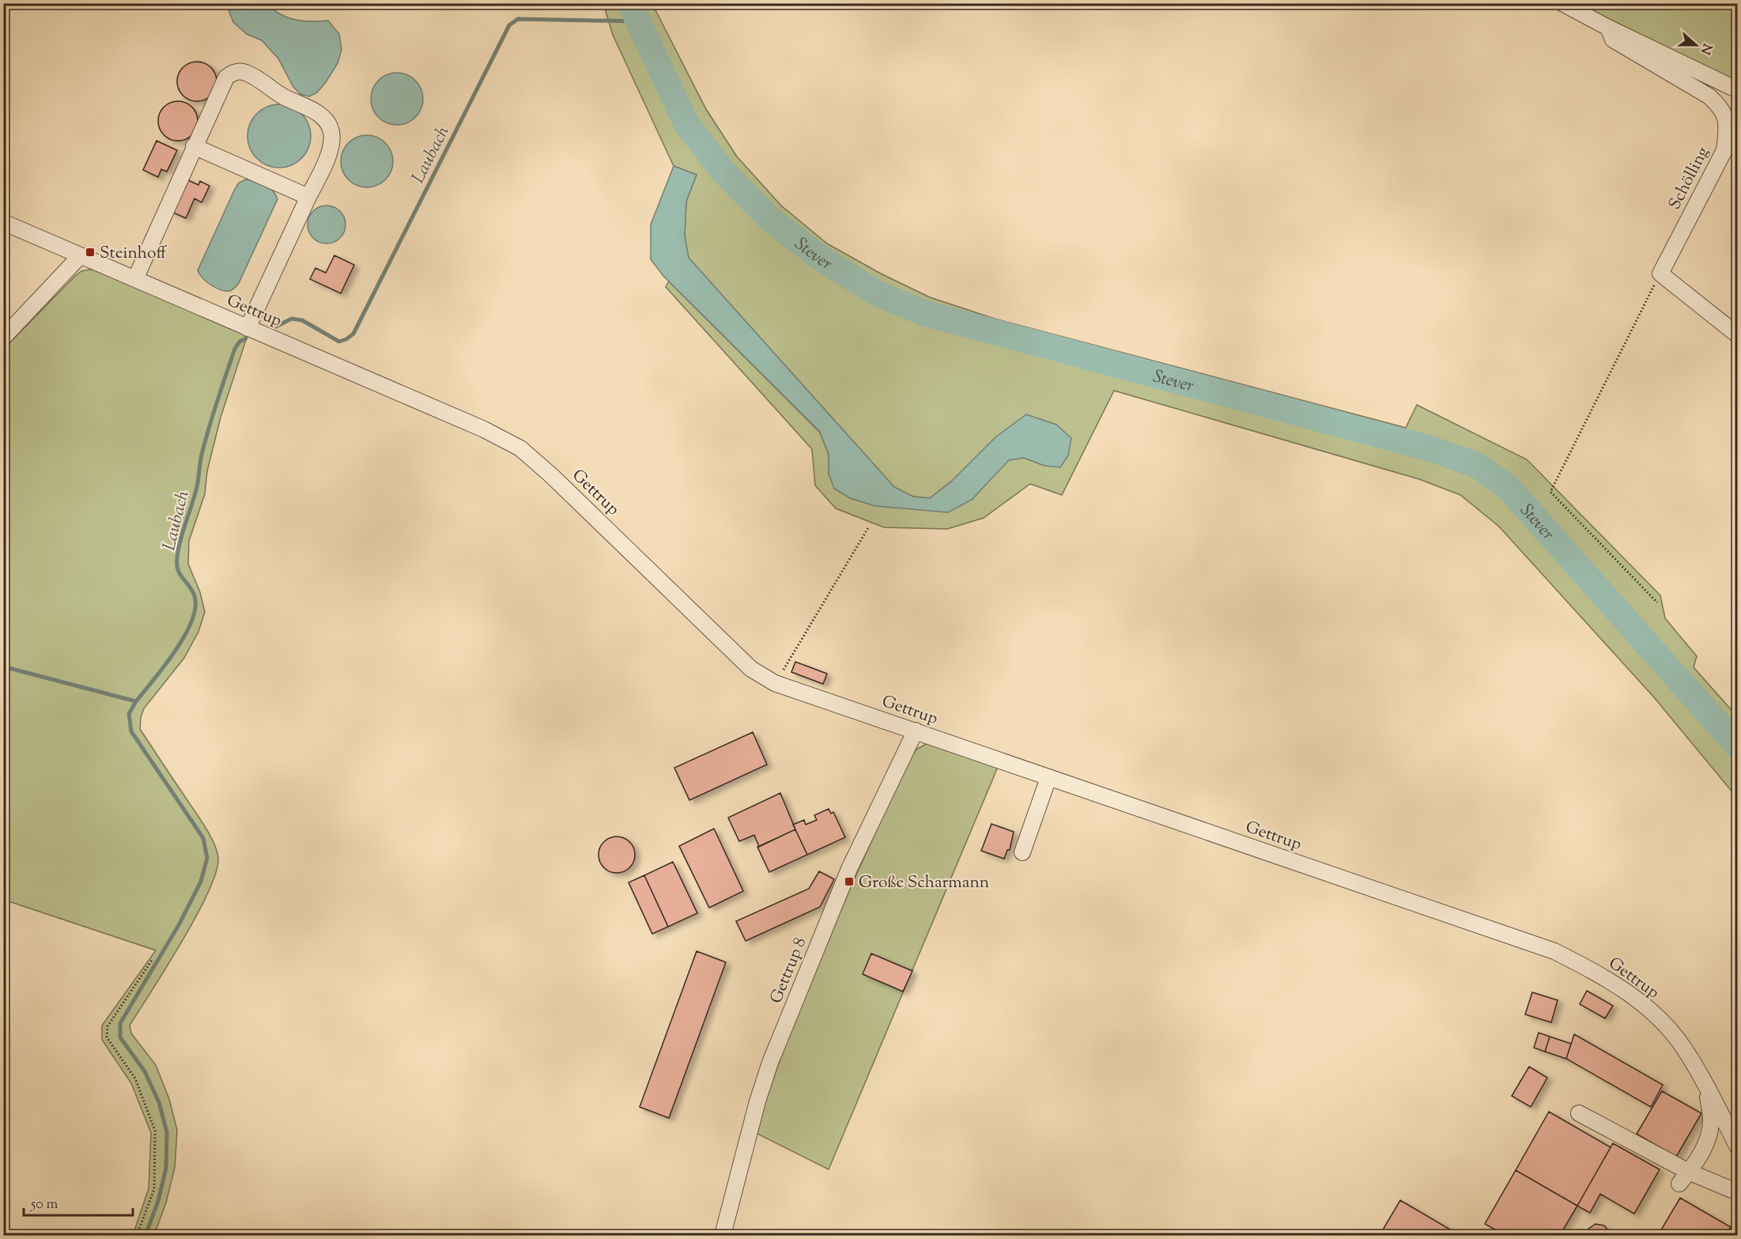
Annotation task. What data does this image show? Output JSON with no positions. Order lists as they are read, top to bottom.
{
  "streets": {
    "street": ["Schölling", "Gettrup", "Gettrup 8"]
  },
  "crossings": [
    ["Gettrup", "Gettrup 8"]
  ],
  "water": ["Laubach", "Stever"],
  "places": {
    "transit": ["Steinhoff", "Große Scharmann"]
  },
  "scale_bar": "50 m",
  "north": "right"
}
